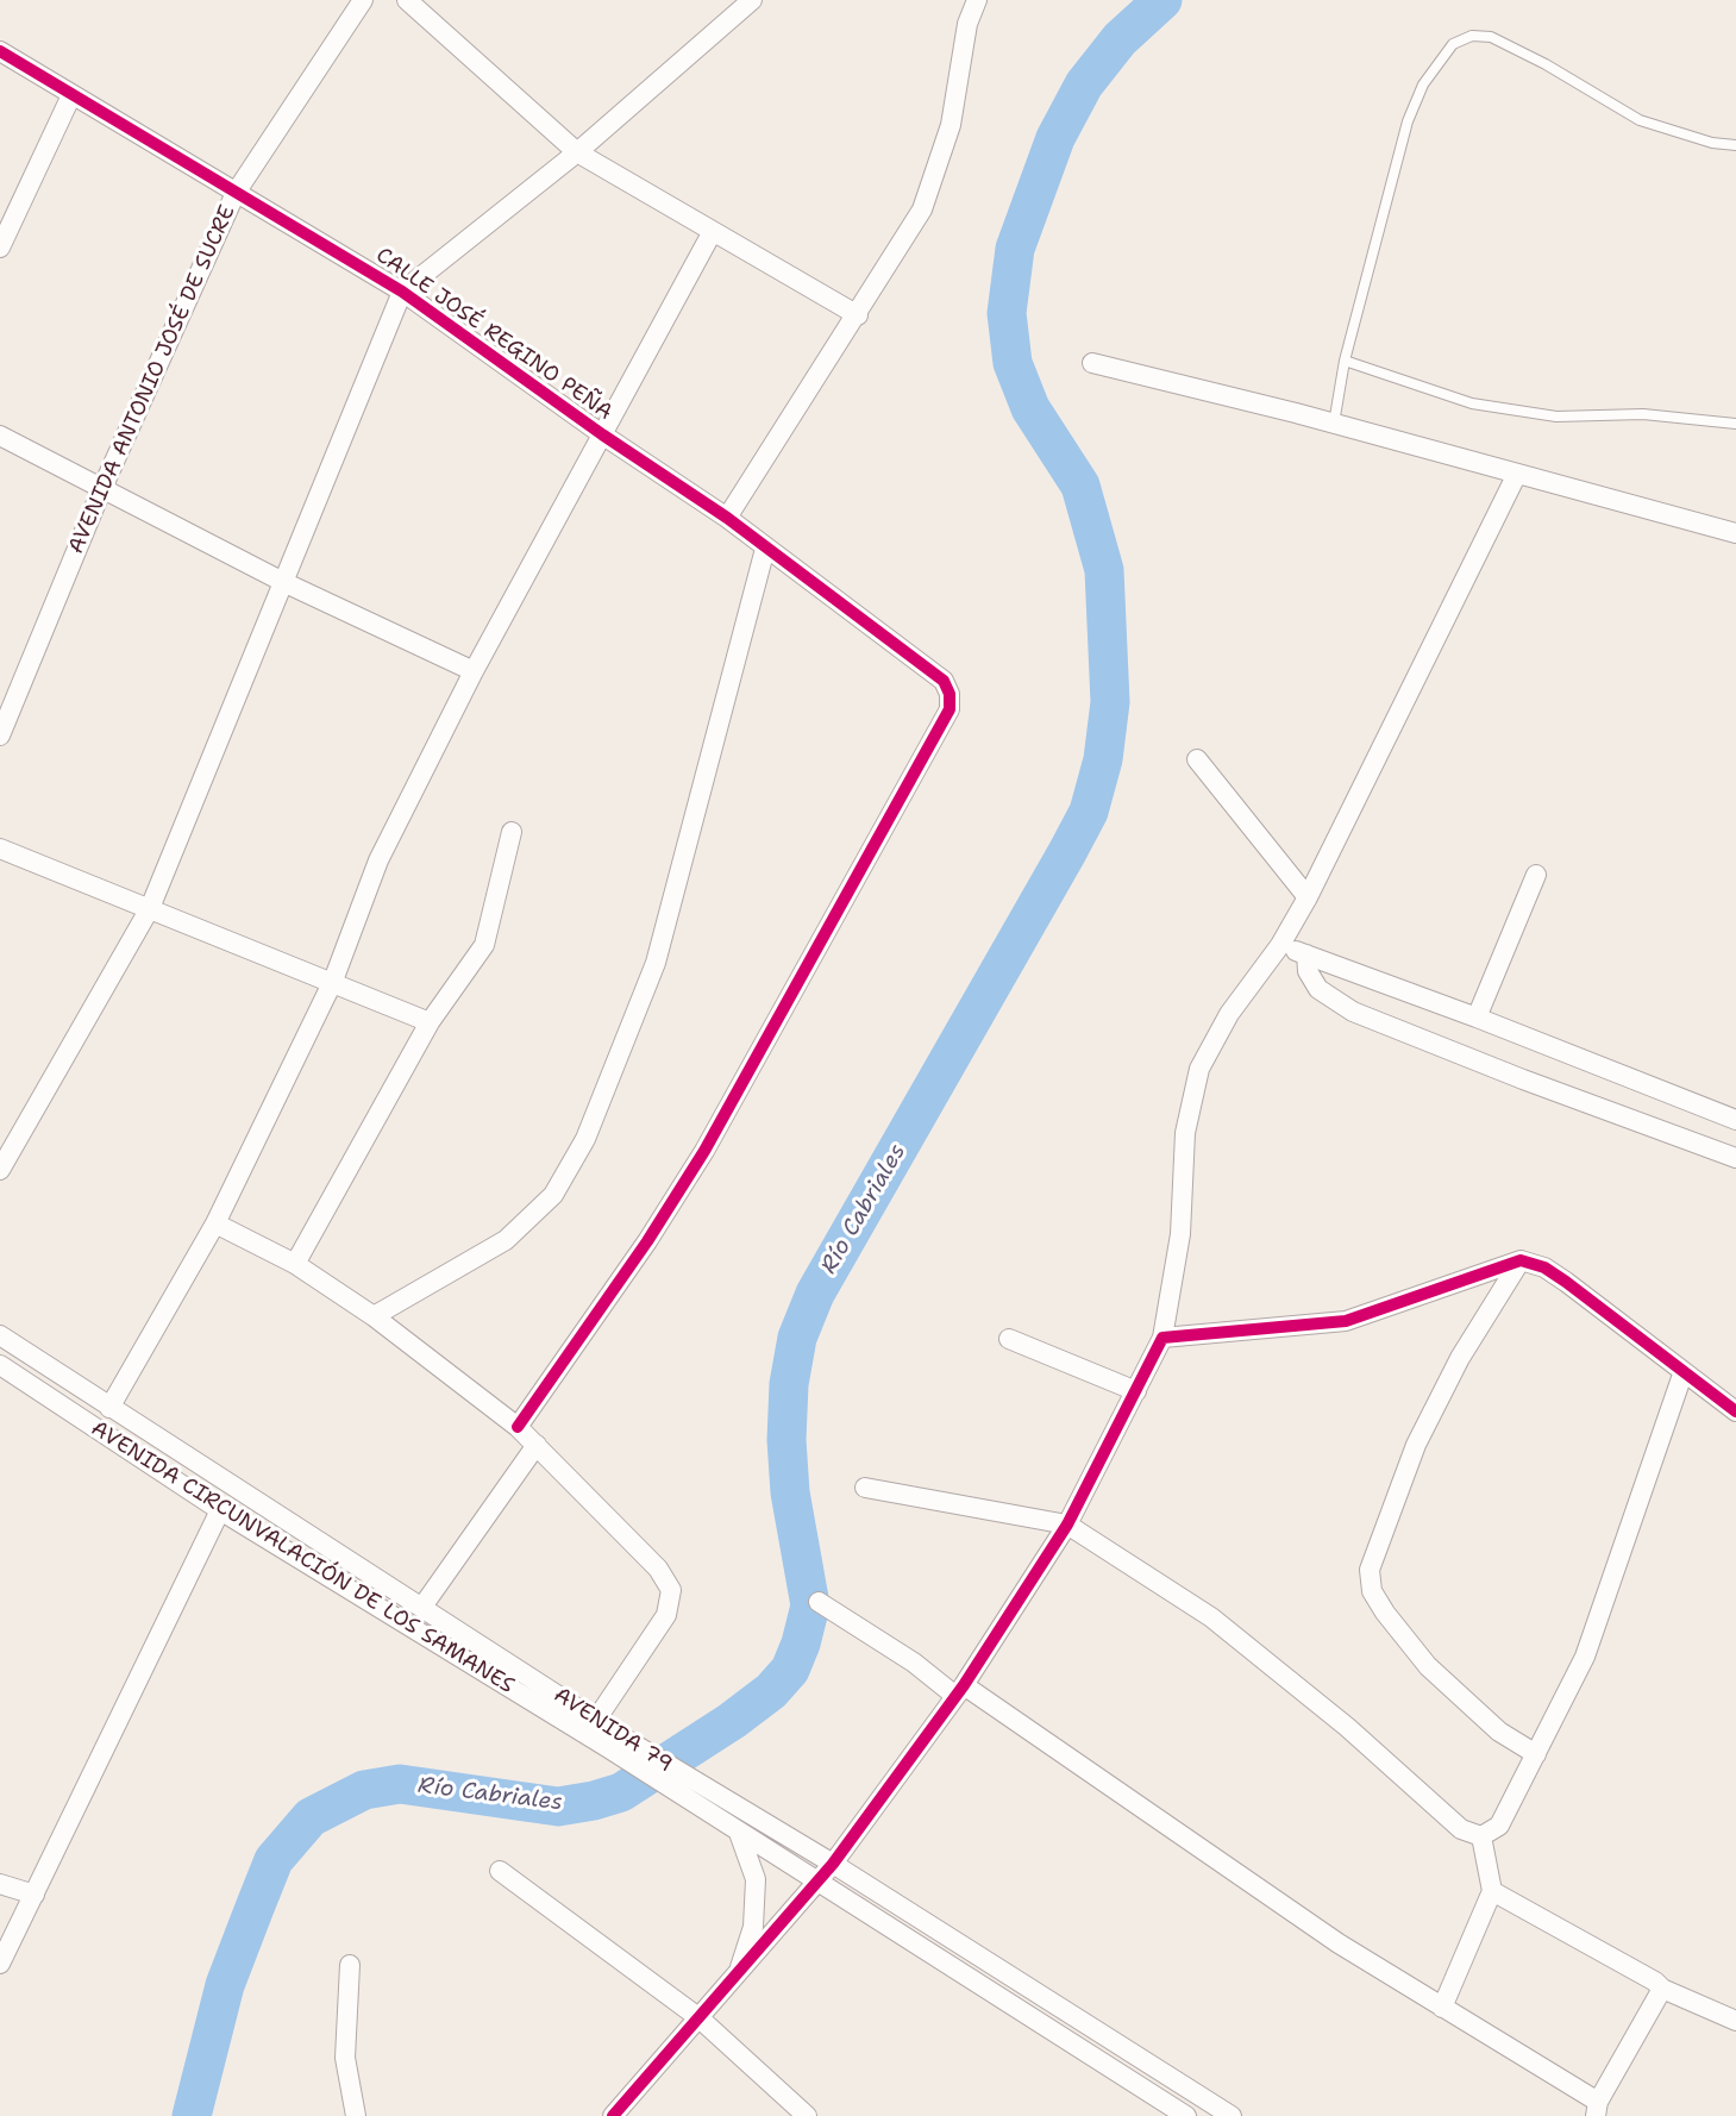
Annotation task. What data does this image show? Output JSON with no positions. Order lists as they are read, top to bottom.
{
  "streets": {
    "street": [
      "CALLE JOSÉ REGINO PEÑA",
      "AVENIDA ANTONIO JOSÉ DE SUCRE",
      "AVENIDA CIRCUNVALACIÓN DE LOS SAMANES",
      "AVENIDA 79"
    ]
  },
  "crossings": [
    ["CALLE JOSÉ REGINO PEÑA", "AVENIDA ANTONIO JOSÉ DE SUCRE"],
    ["AVENIDA CIRCUNVALACIÓN DE LOS SAMANES", "AVENIDA 79"]
  ],
  "water": ["Río Cabriales"]
}
